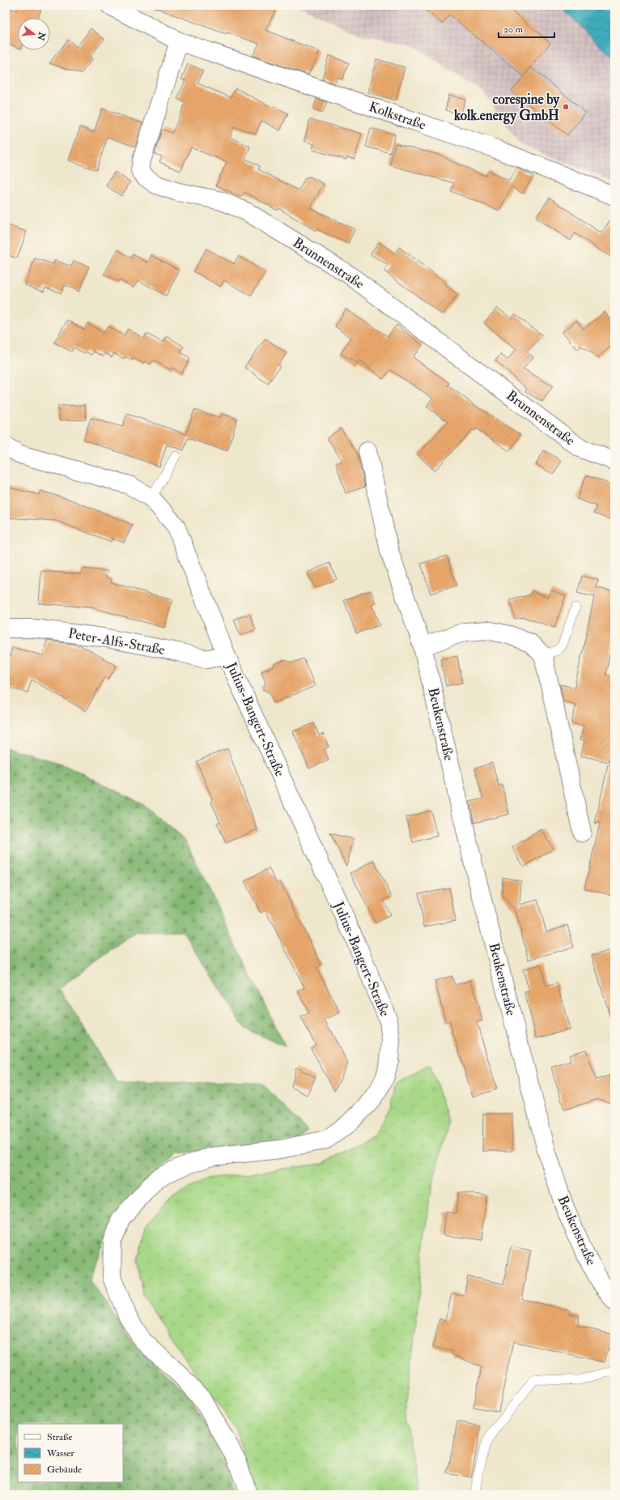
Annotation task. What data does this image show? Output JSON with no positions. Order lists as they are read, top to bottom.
{
  "streets": {
    "street": [
      "Kolkstraße",
      "Brunnenstraße",
      "Peter-Alfs-Straße",
      "Julius-Bangert-Straße",
      "Beukenstraße"
    ]
  },
  "crossings": [
    ["Kolkstraße", "Brunnenstraße"],
    ["Peter-Alfs-Straße", "Julius-Bangert-Straße"]
  ],
  "places": ["corespine by kolk.energy GmbH"],
  "legend": ["Straße", "Wasser", "Gebäude"],
  "scale_bar": "20 m",
  "north": "right"
}
